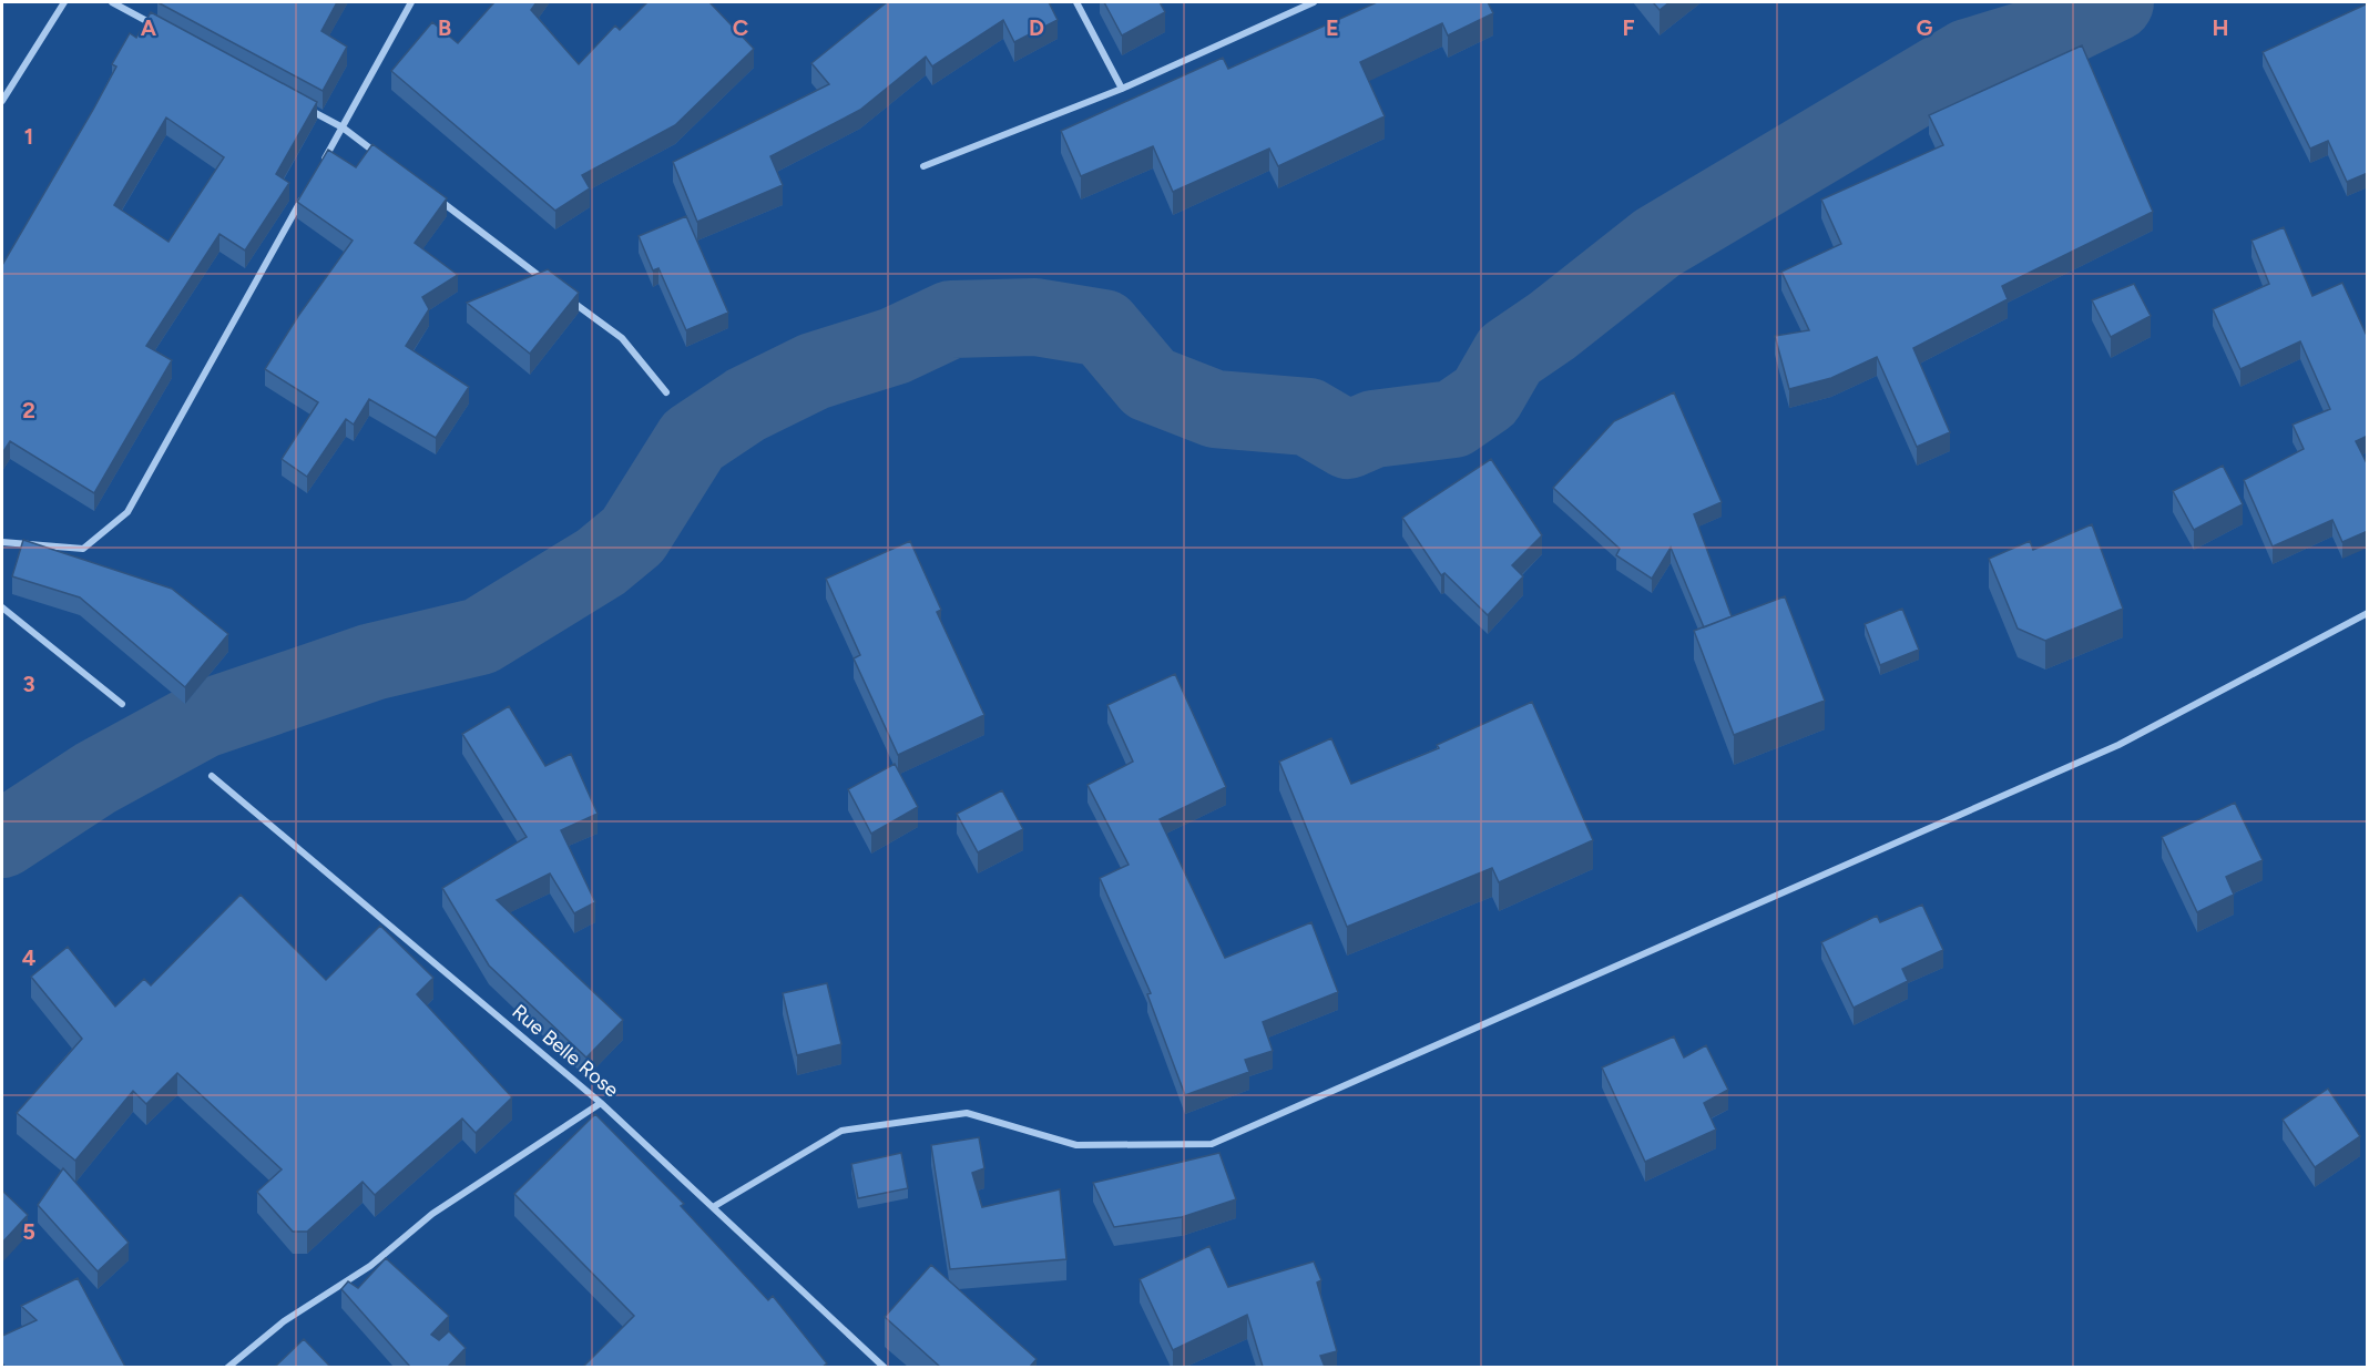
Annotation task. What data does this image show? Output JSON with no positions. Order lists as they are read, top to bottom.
{
  "streets": {
    "street": ["Rue Belle Rose"]
  },
  "grid": {
    "columns": [
      "A",
      "B",
      "C",
      "D",
      "E",
      "F",
      "G",
      "H"
    ],
    "rows": [
      "1",
      "2",
      "3",
      "4",
      "5"
    ]
  }
}
